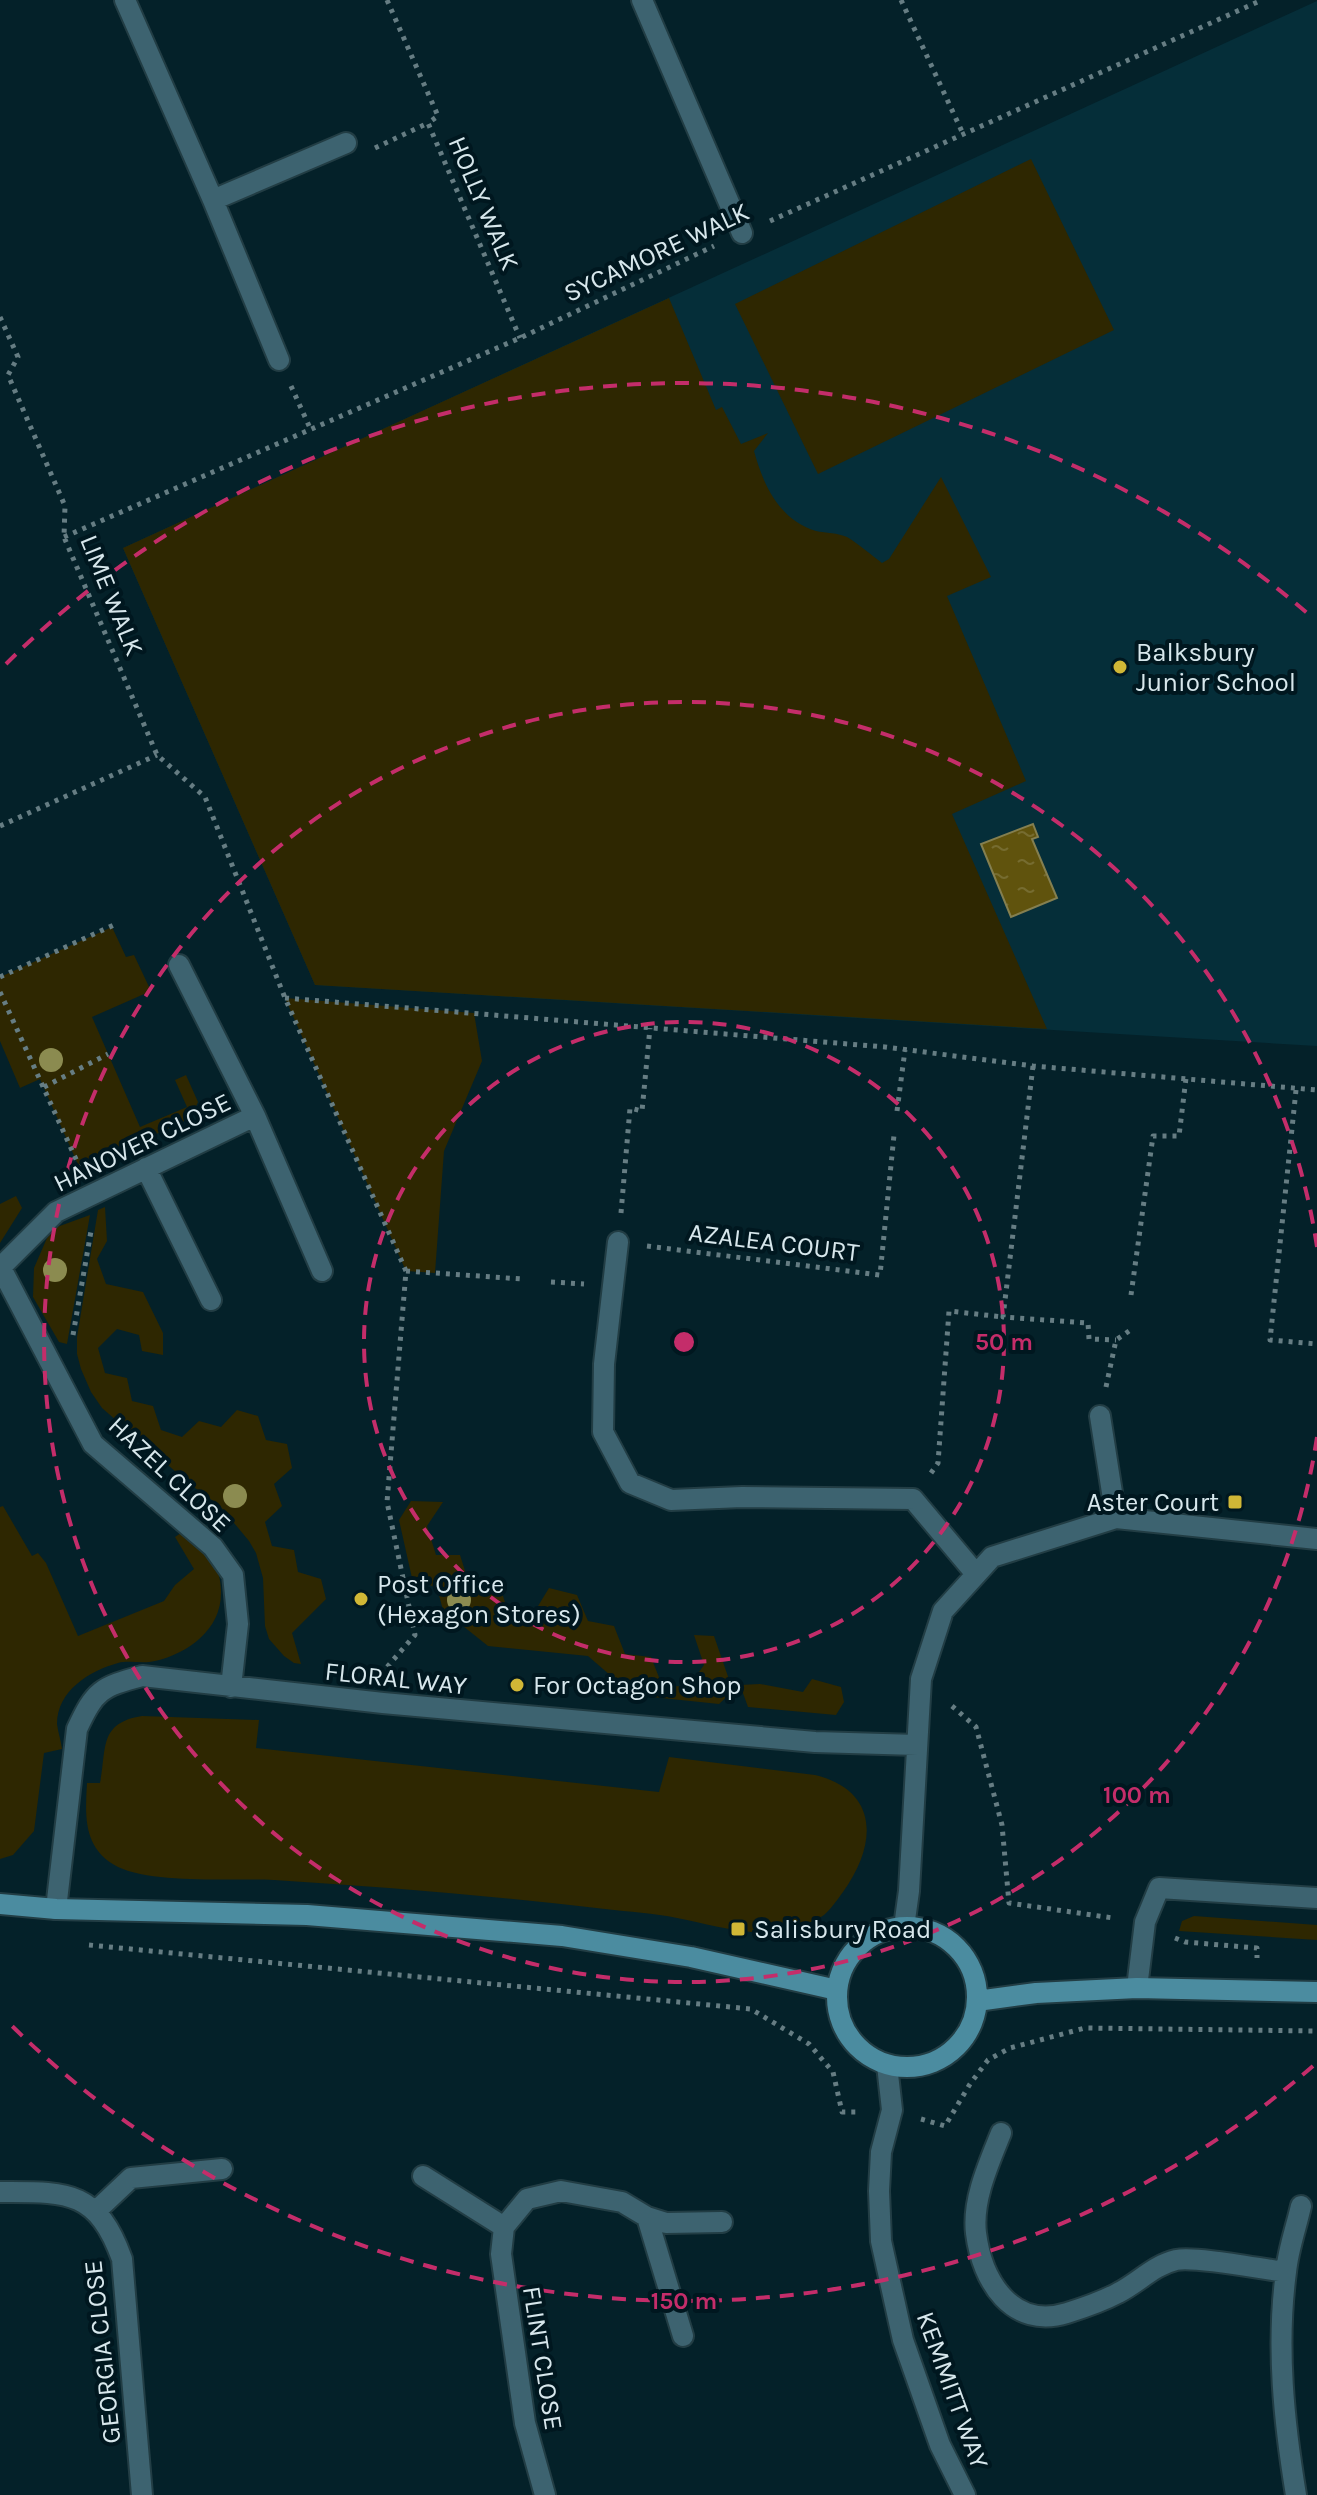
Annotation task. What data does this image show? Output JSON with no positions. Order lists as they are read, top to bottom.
{
  "streets": {
    "street": [
      "HANOVER CLOSE",
      "HAZEL CLOSE",
      "FLORAL WAY",
      "GEORGIA CLOSE",
      "FLINT CLOSE",
      "KEMMITT WAY"
    ],
    "path": [
      "HOLLY WALK",
      "SYCAMORE WALK",
      "LIME WALK",
      "AZALEA COURT"
    ]
  },
  "crossings": [
    ["HOLLY WALK", "SYCAMORE WALK"],
    ["SYCAMORE WALK", "LIME WALK"],
    ["HANOVER CLOSE", "HAZEL CLOSE"],
    ["HAZEL CLOSE", "FLORAL WAY"]
  ],
  "places": {
    "other": ["Balksbury Junior School", "Post Office (Hexagon Stores)", "For Octagon Shop"],
    "transit": ["Aster Court", "Salisbury Road"]
  },
  "rings": ["50 m", "100 m", "150 m"]
}
